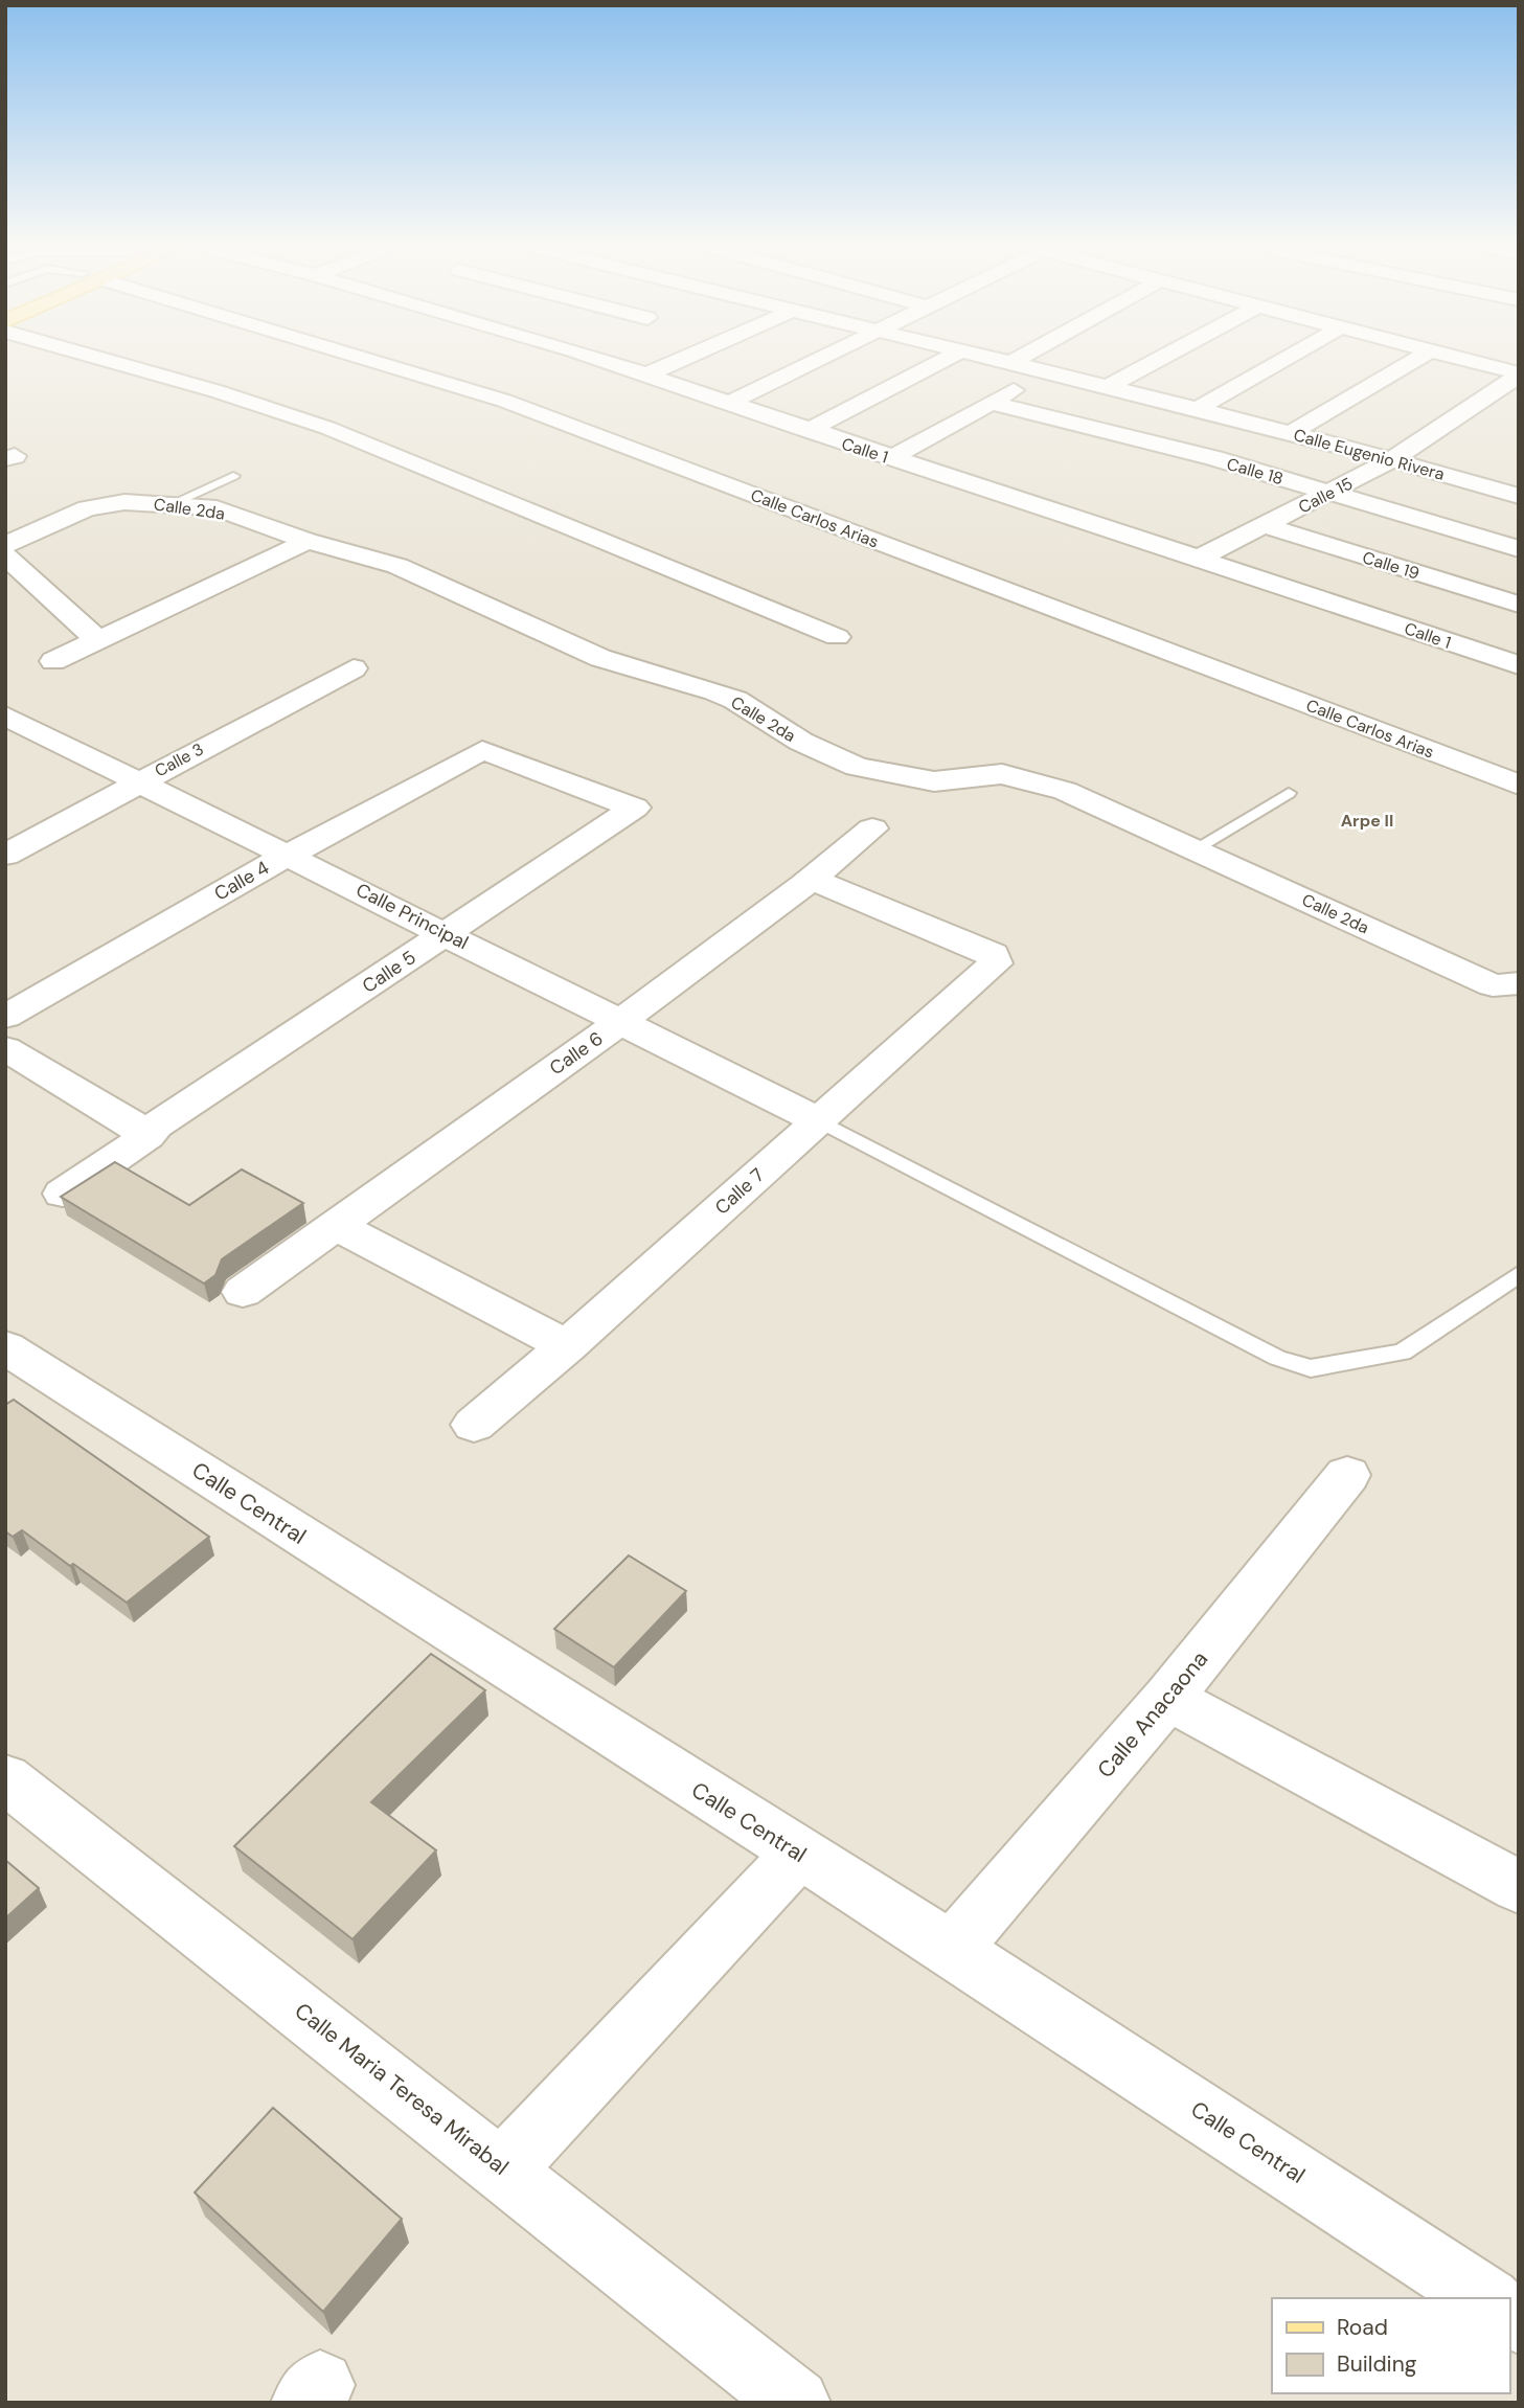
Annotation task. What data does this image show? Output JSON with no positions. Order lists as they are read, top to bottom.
{
  "streets": {
    "street": [
      "Calle 1",
      "Calle Eugenio Rivera",
      "Calle 18",
      "Calle 15",
      "Calle 2da",
      "Calle Carlos Arias",
      "Calle 19",
      "Calle 3",
      "Calle 4",
      "Calle Principal",
      "Calle 5",
      "Calle 6",
      "Calle 7",
      "Calle Central",
      "Calle Anacaona",
      "Calle Maria Teresa Mirabal"
    ]
  },
  "crossings": [
    ["Calle 1", "Calle 15"],
    ["Calle Eugenio Rivera", "Calle 15"],
    ["Calle 18", "Calle 15"],
    ["Calle 15", "Calle 19"],
    ["Calle 3", "Calle Principal"],
    ["Calle 4", "Calle Principal"],
    ["Calle 4", "Calle 5"],
    ["Calle Principal", "Calle 5"],
    ["Calle Principal", "Calle 6"],
    ["Calle Principal", "Calle 7"],
    ["Calle 6", "Calle 7"],
    ["Calle Central", "Calle Anacaona"]
  ],
  "districts": ["Arpe II"],
  "legend": ["Road", "Building"]
}
